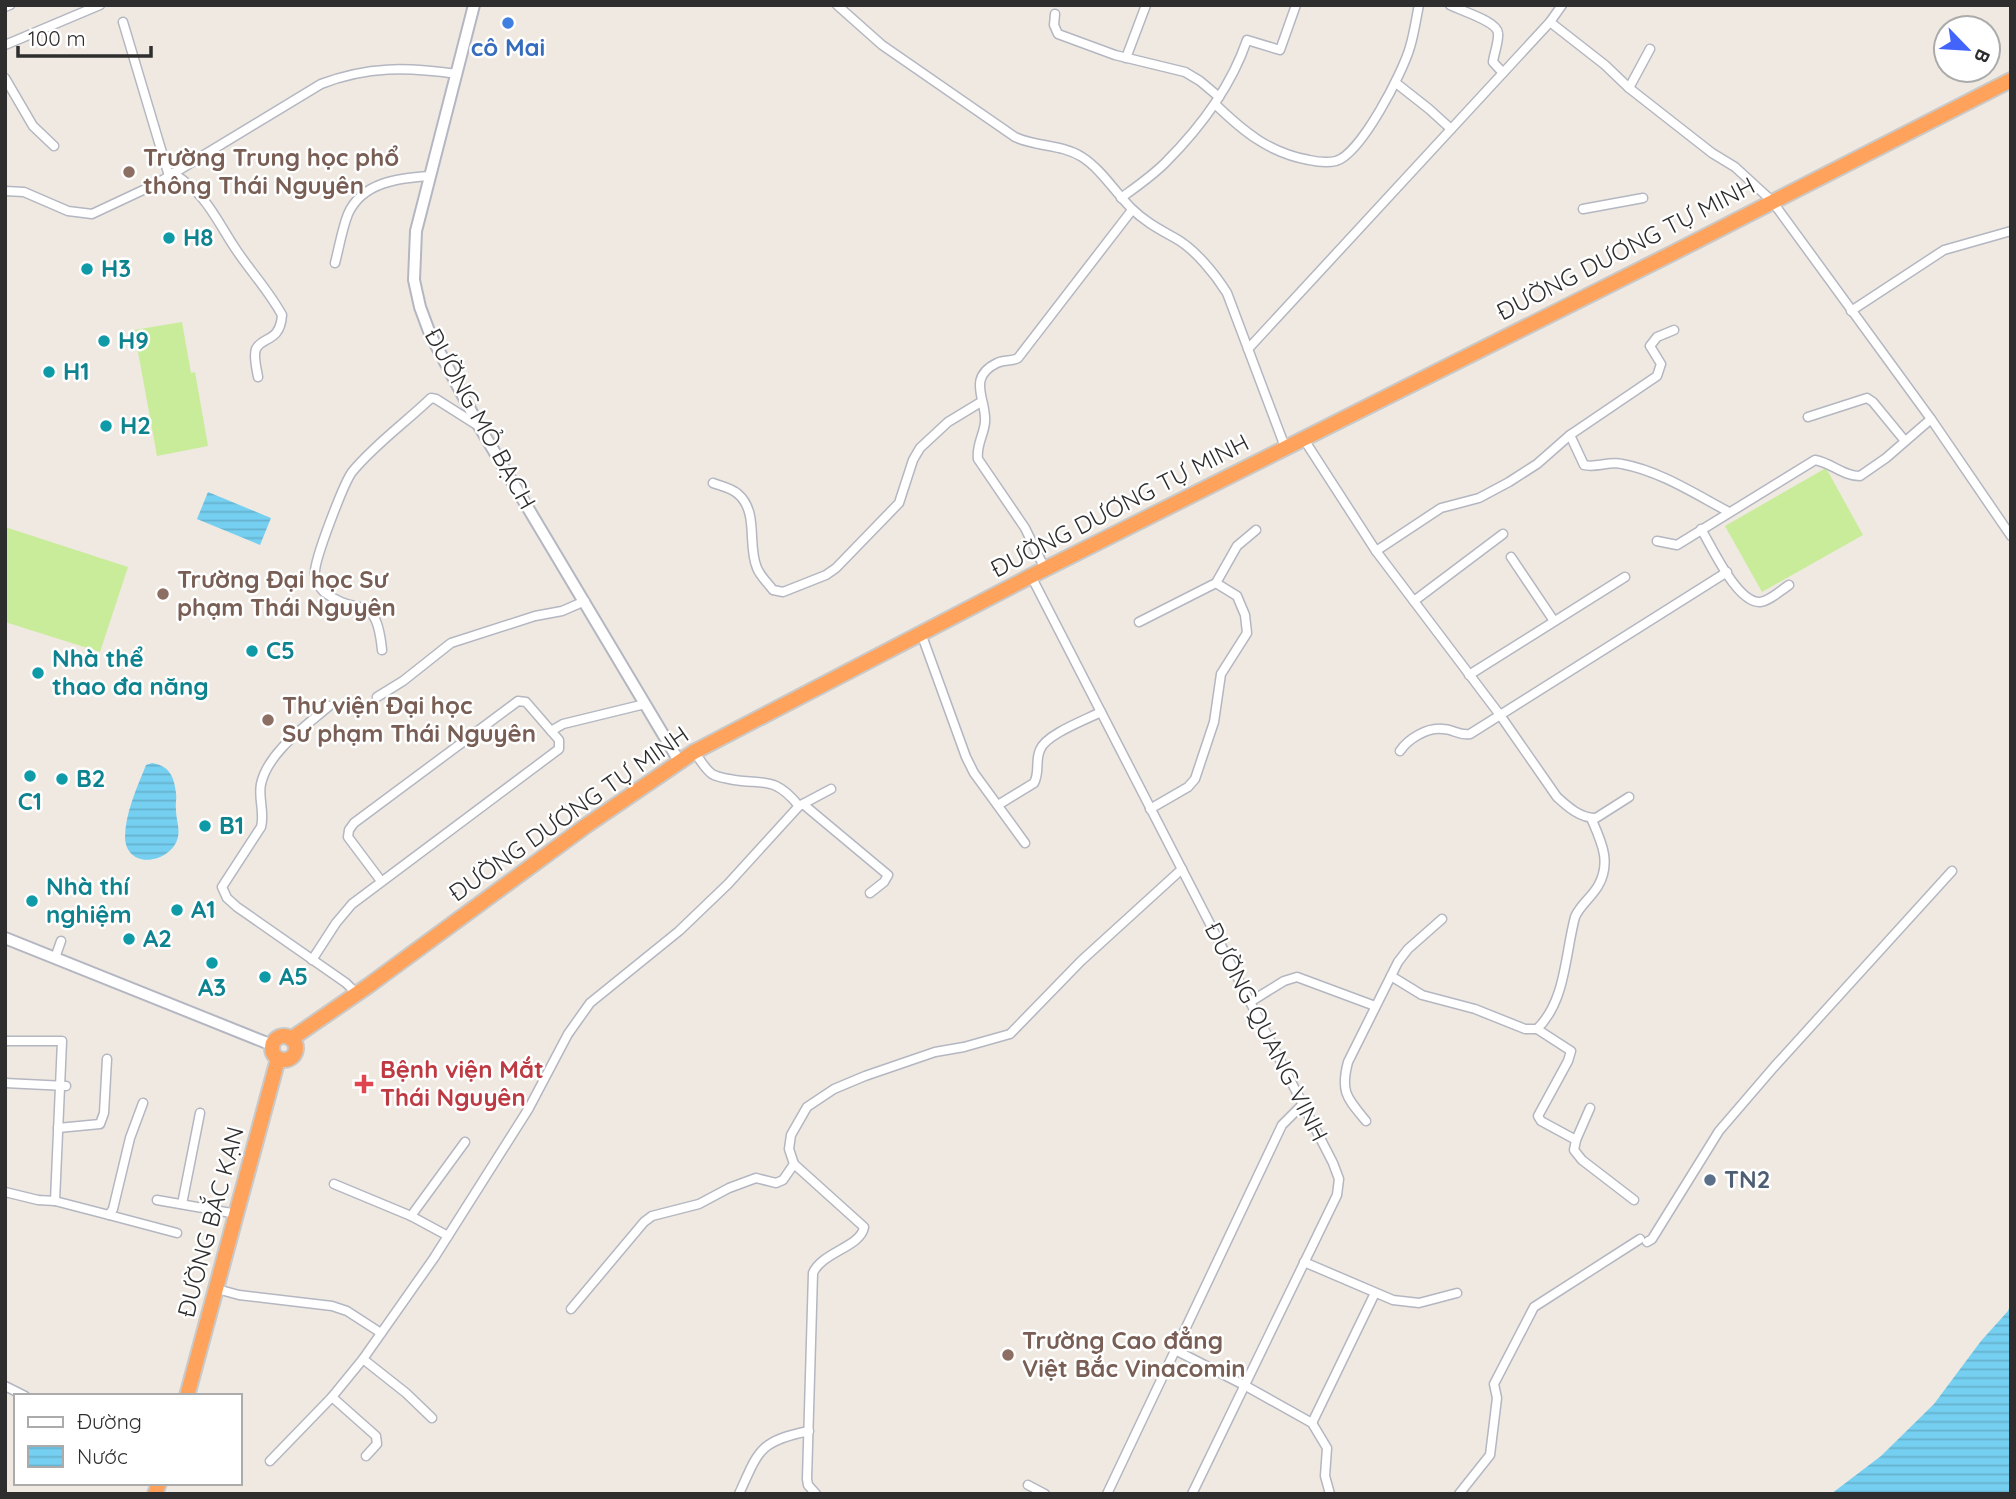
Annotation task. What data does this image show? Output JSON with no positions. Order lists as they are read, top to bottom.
{
  "streets": {
    "highway": ["ĐƯỜNG DƯƠNG TỰ MINH", "ĐƯỜNG BẮC KẠN"],
    "street": ["ĐƯỜNG MỎ BẠCH", "ĐƯỜNG QUANG VINH"]
  },
  "crossings": [
    ["ĐƯỜNG DƯƠNG TỰ MINH", "ĐƯỜNG MỎ BẠCH"],
    ["ĐƯỜNG DƯƠNG TỰ MINH", "ĐƯỜNG QUANG VINH"],
    ["ĐƯỜNG DƯƠNG TỰ MINH", "ĐƯỜNG BẮC KẠN"]
  ],
  "places": {
    "other": [
      "cô Mai",
      "Trường Trung học phổ thông Thái Nguyên",
      "H8",
      "H3",
      "H9",
      "H1",
      "H2",
      "Trường Đại học Sư phạm Thái Nguyên",
      "C5",
      "Nhà thể thao đa năng",
      "Thư viện Đại học Sư phạm Thái Nguyên",
      "C1",
      "B2",
      "B1",
      "Nhà thí nghiệm",
      "A1",
      "A2",
      "A3",
      "A5",
      "TN2",
      "Trường Cao đẳng Việt Bắc Vinacomin"
    ],
    "health": ["Bệnh viện Mắt Thái Nguyên"]
  },
  "legend": ["Đường", "Nước"],
  "scale_bar": "100 m",
  "north": "bottom right"
}
